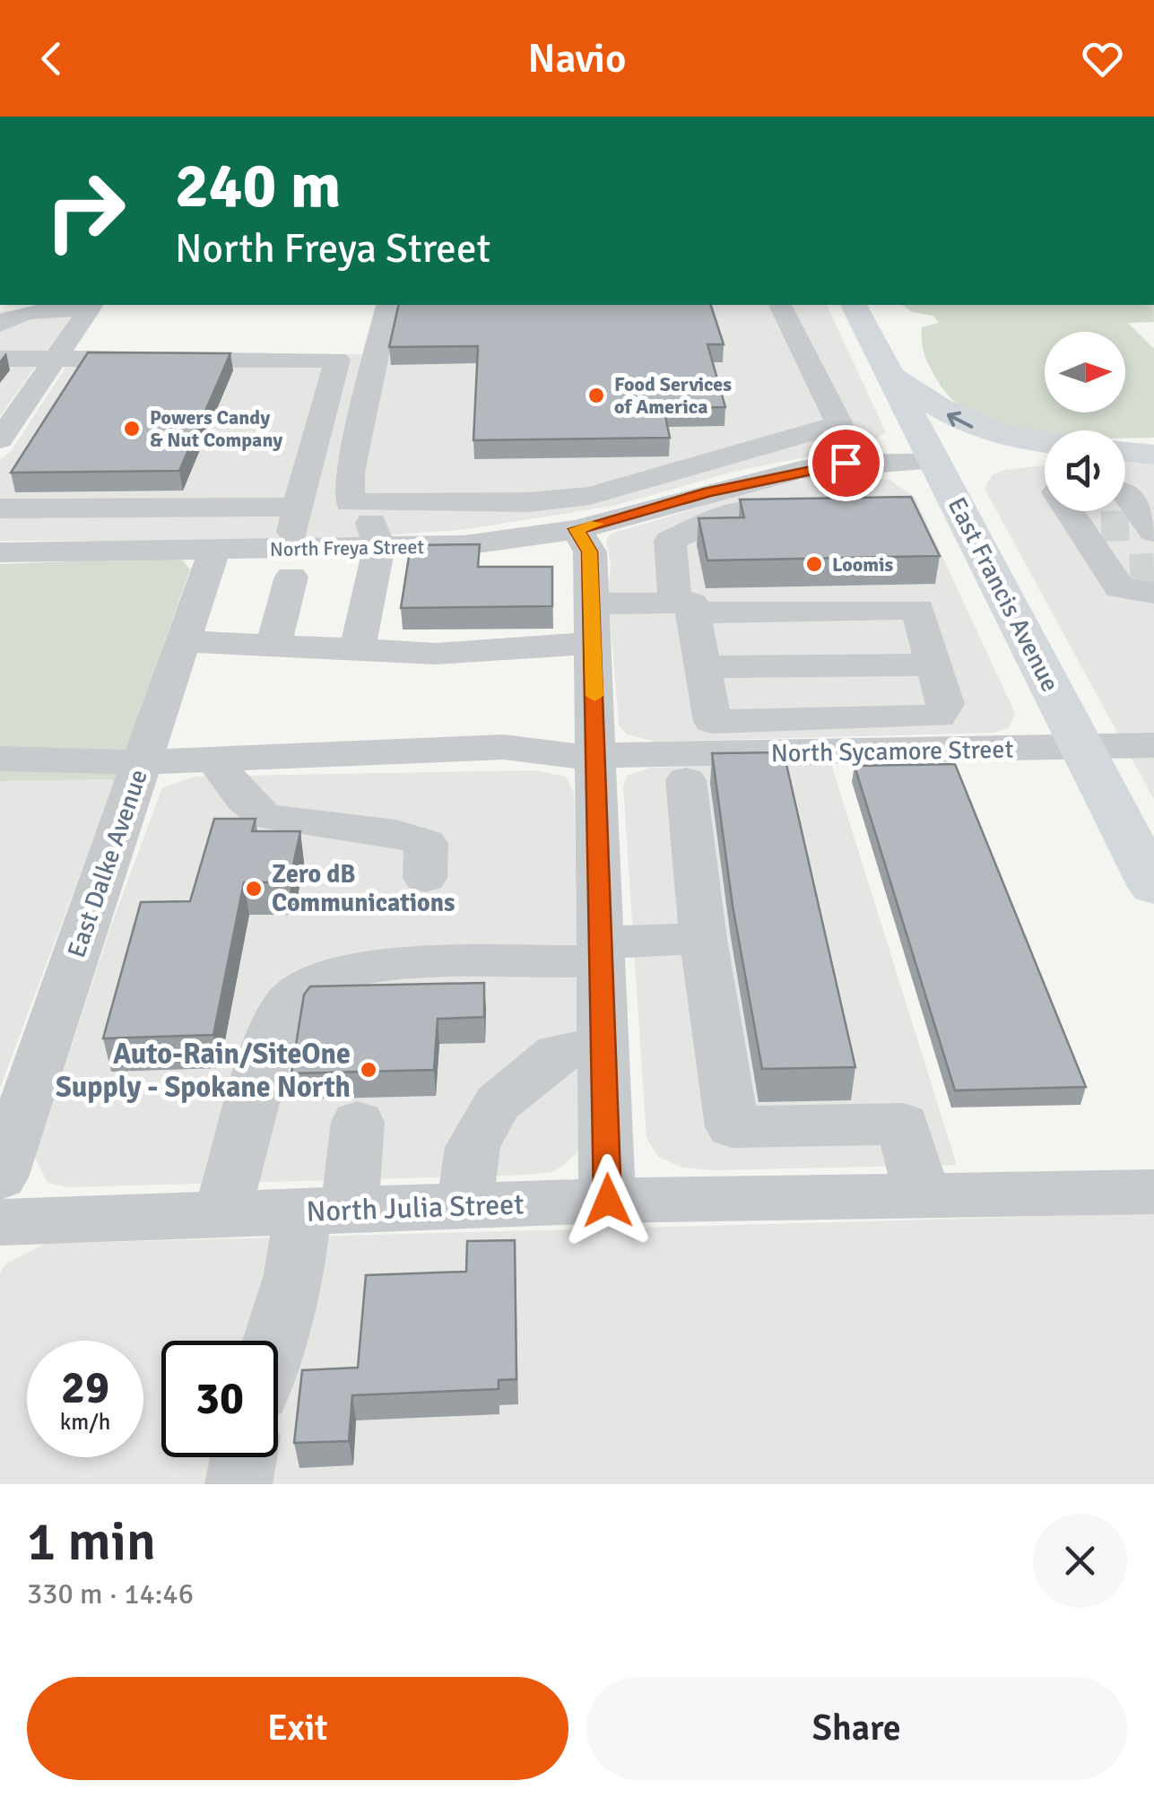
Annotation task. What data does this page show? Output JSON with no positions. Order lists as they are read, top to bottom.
{
  "streets": {
    "main road": ["North Freya Street", "East Francis Avenue"],
    "street": ["North Sycamore Street", "East Dalke Avenue", "North Julia Street"]
  },
  "crossings": [
    ["North Freya Street", "East Francis Avenue"],
    ["North Freya Street", "East Dalke Avenue"],
    ["East Francis Avenue", "North Sycamore Street"],
    ["North Sycamore Street", "East Dalke Avenue"]
  ],
  "places": [
    "Food Services of America",
    "Powers Candy & Nut Company",
    "Loomis",
    "Zero dB Communications",
    "Auto-Rain/SiteOne Supply - Spokane North"
  ],
  "north": "right",
  "page": {
    "header": "Navio",
    "turn": ["240 m", "North Freya Street"],
    "speed": "29 km/h",
    "limit": "30",
    "heading": ["1 min", "330 m · 14:46"],
    "buttons": ["Exit", "Share"]
  }
}
